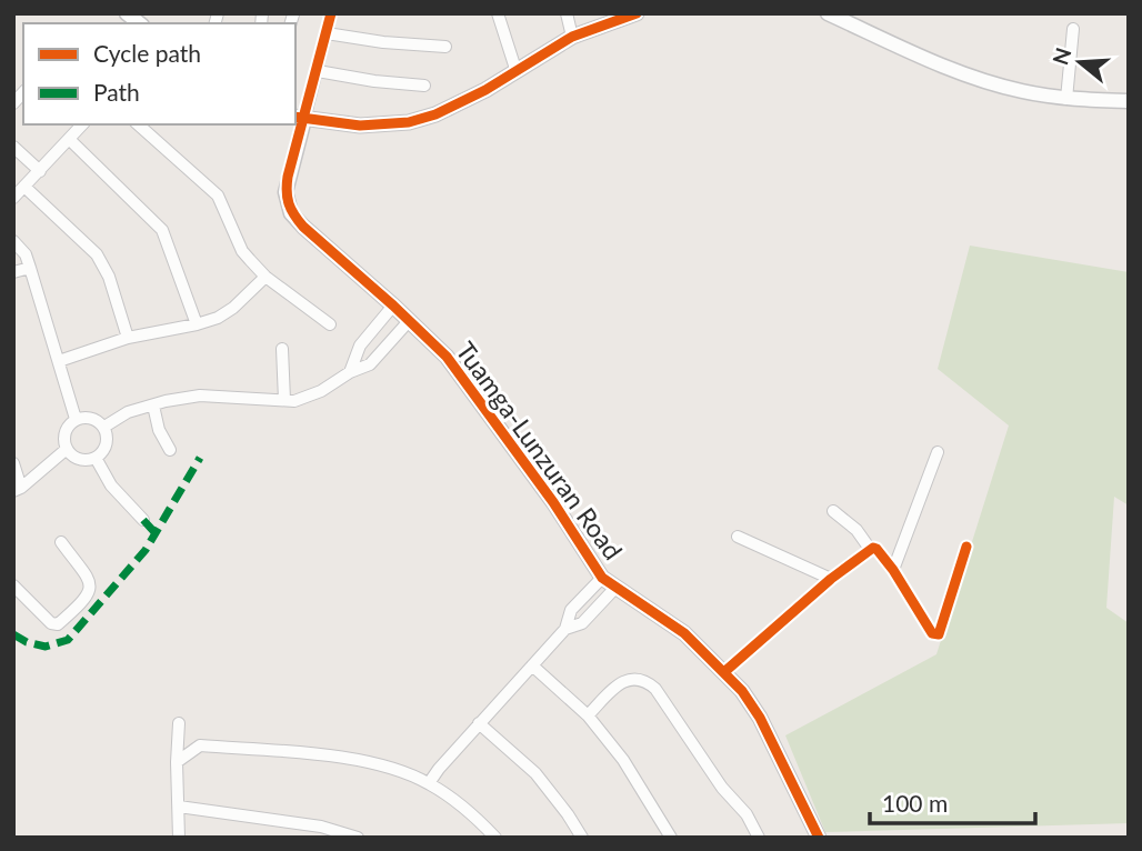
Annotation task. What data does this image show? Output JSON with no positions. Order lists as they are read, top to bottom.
{
  "streets": {
    "street": ["Tuamga-Lunzuran Road"]
  },
  "legend": ["Cycle path", "Path"],
  "scale_bar": "100 m",
  "north": "left"
}
